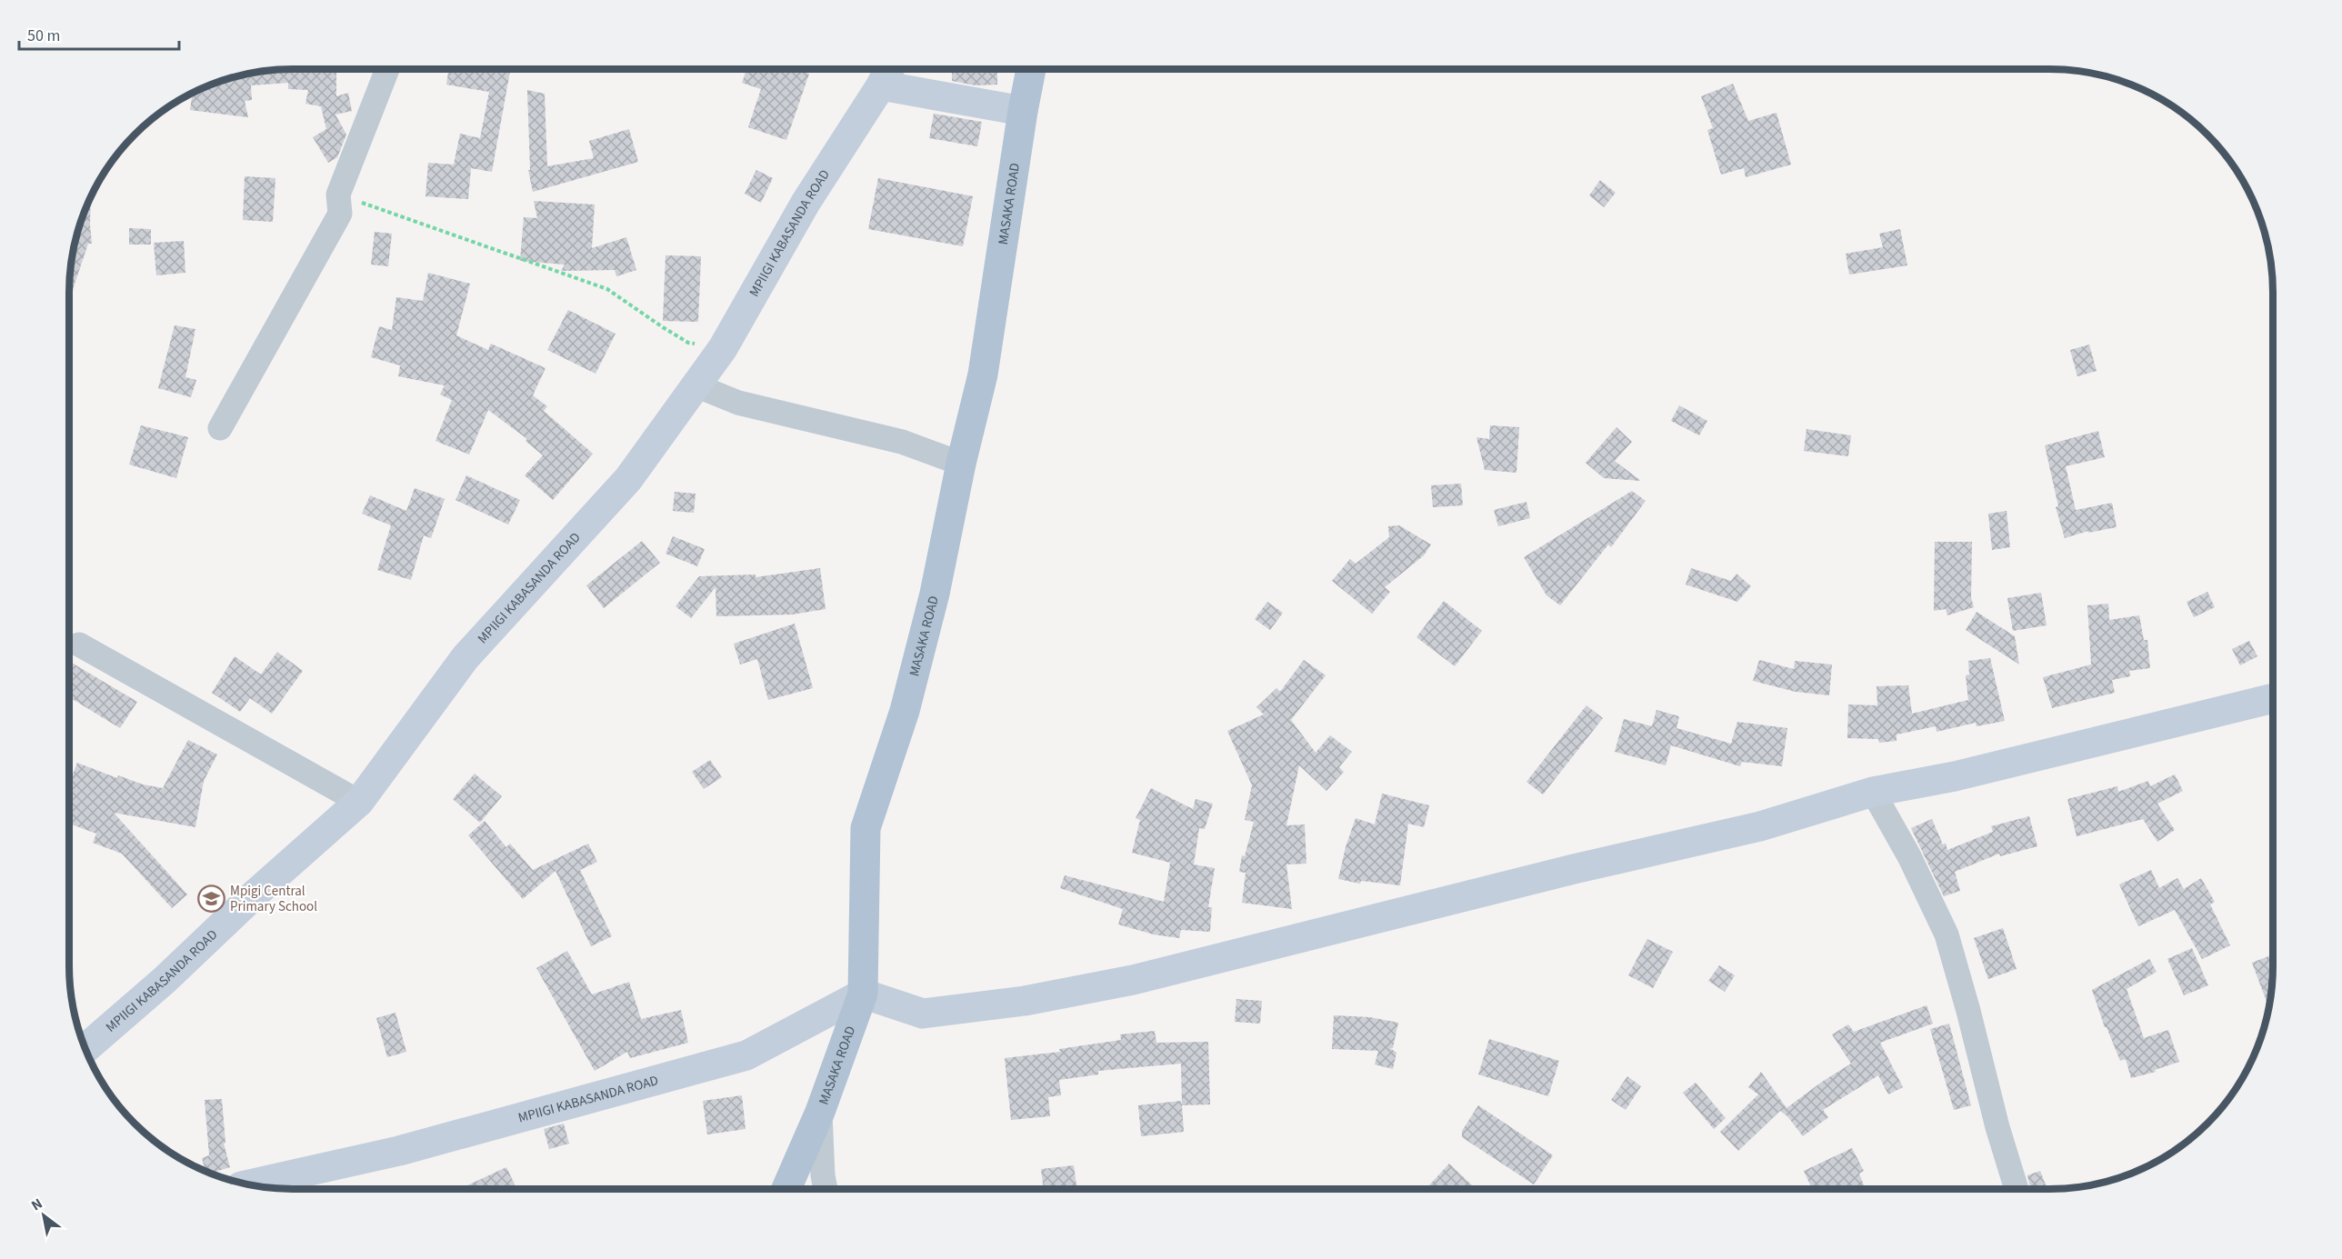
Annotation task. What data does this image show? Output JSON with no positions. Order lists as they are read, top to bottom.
{
  "streets": {
    "main road": ["MASAKA ROAD", "MPIIGI KABASANDA ROAD"]
  },
  "crossings": [
    ["MASAKA ROAD", "MPIIGI KABASANDA ROAD"]
  ],
  "places": {
    "school or university": ["Mpigi Central Primary School"]
  },
  "scale_bar": "50 m",
  "north": "top left"
}
